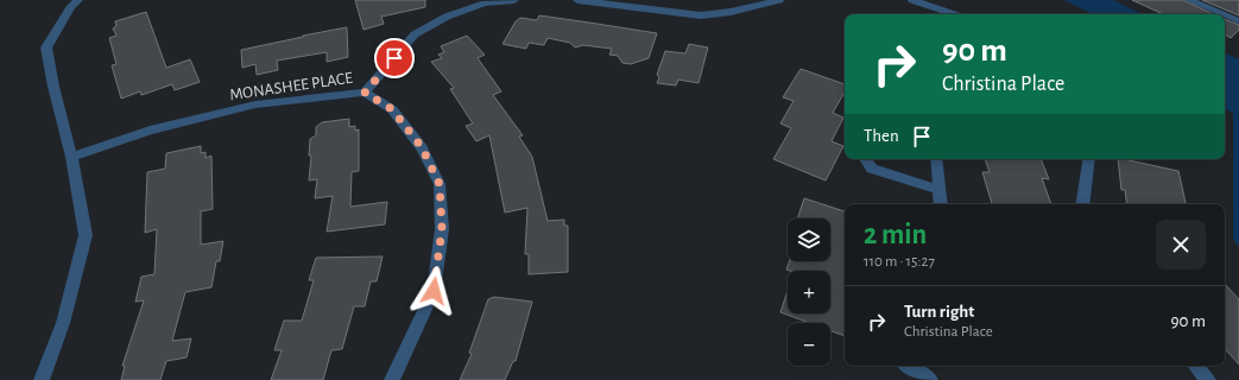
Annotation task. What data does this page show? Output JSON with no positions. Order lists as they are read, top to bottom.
{
  "streets": {
    "street": ["MONASHEE PLACE"]
  },
  "page": {
    "turn": ["90 m", "Christina Place"],
    "then": "Then",
    "heading": ["2 min", "110 m · 15:27"],
    "map_buttons": ["+", "−"],
    "list": [
      {
        "name": "Turn right",
        "note": "Christina Place",
        "value": "90 m"
      }
    ]
  }
}
